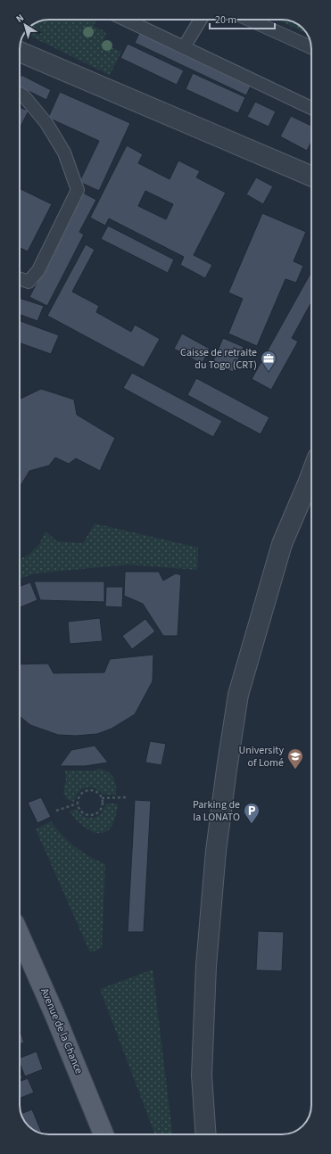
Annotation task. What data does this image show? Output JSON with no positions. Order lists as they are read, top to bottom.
{
  "streets": {
    "main road": ["Avenue de la Chance"]
  },
  "places": {
    "office": ["Caisse de retraite du Togo (CRT)"],
    "school or university": ["University of Lomé"],
    "parking": ["Parking de la LONATO"]
  },
  "scale_bar": "20 m",
  "north": "top left"
}
